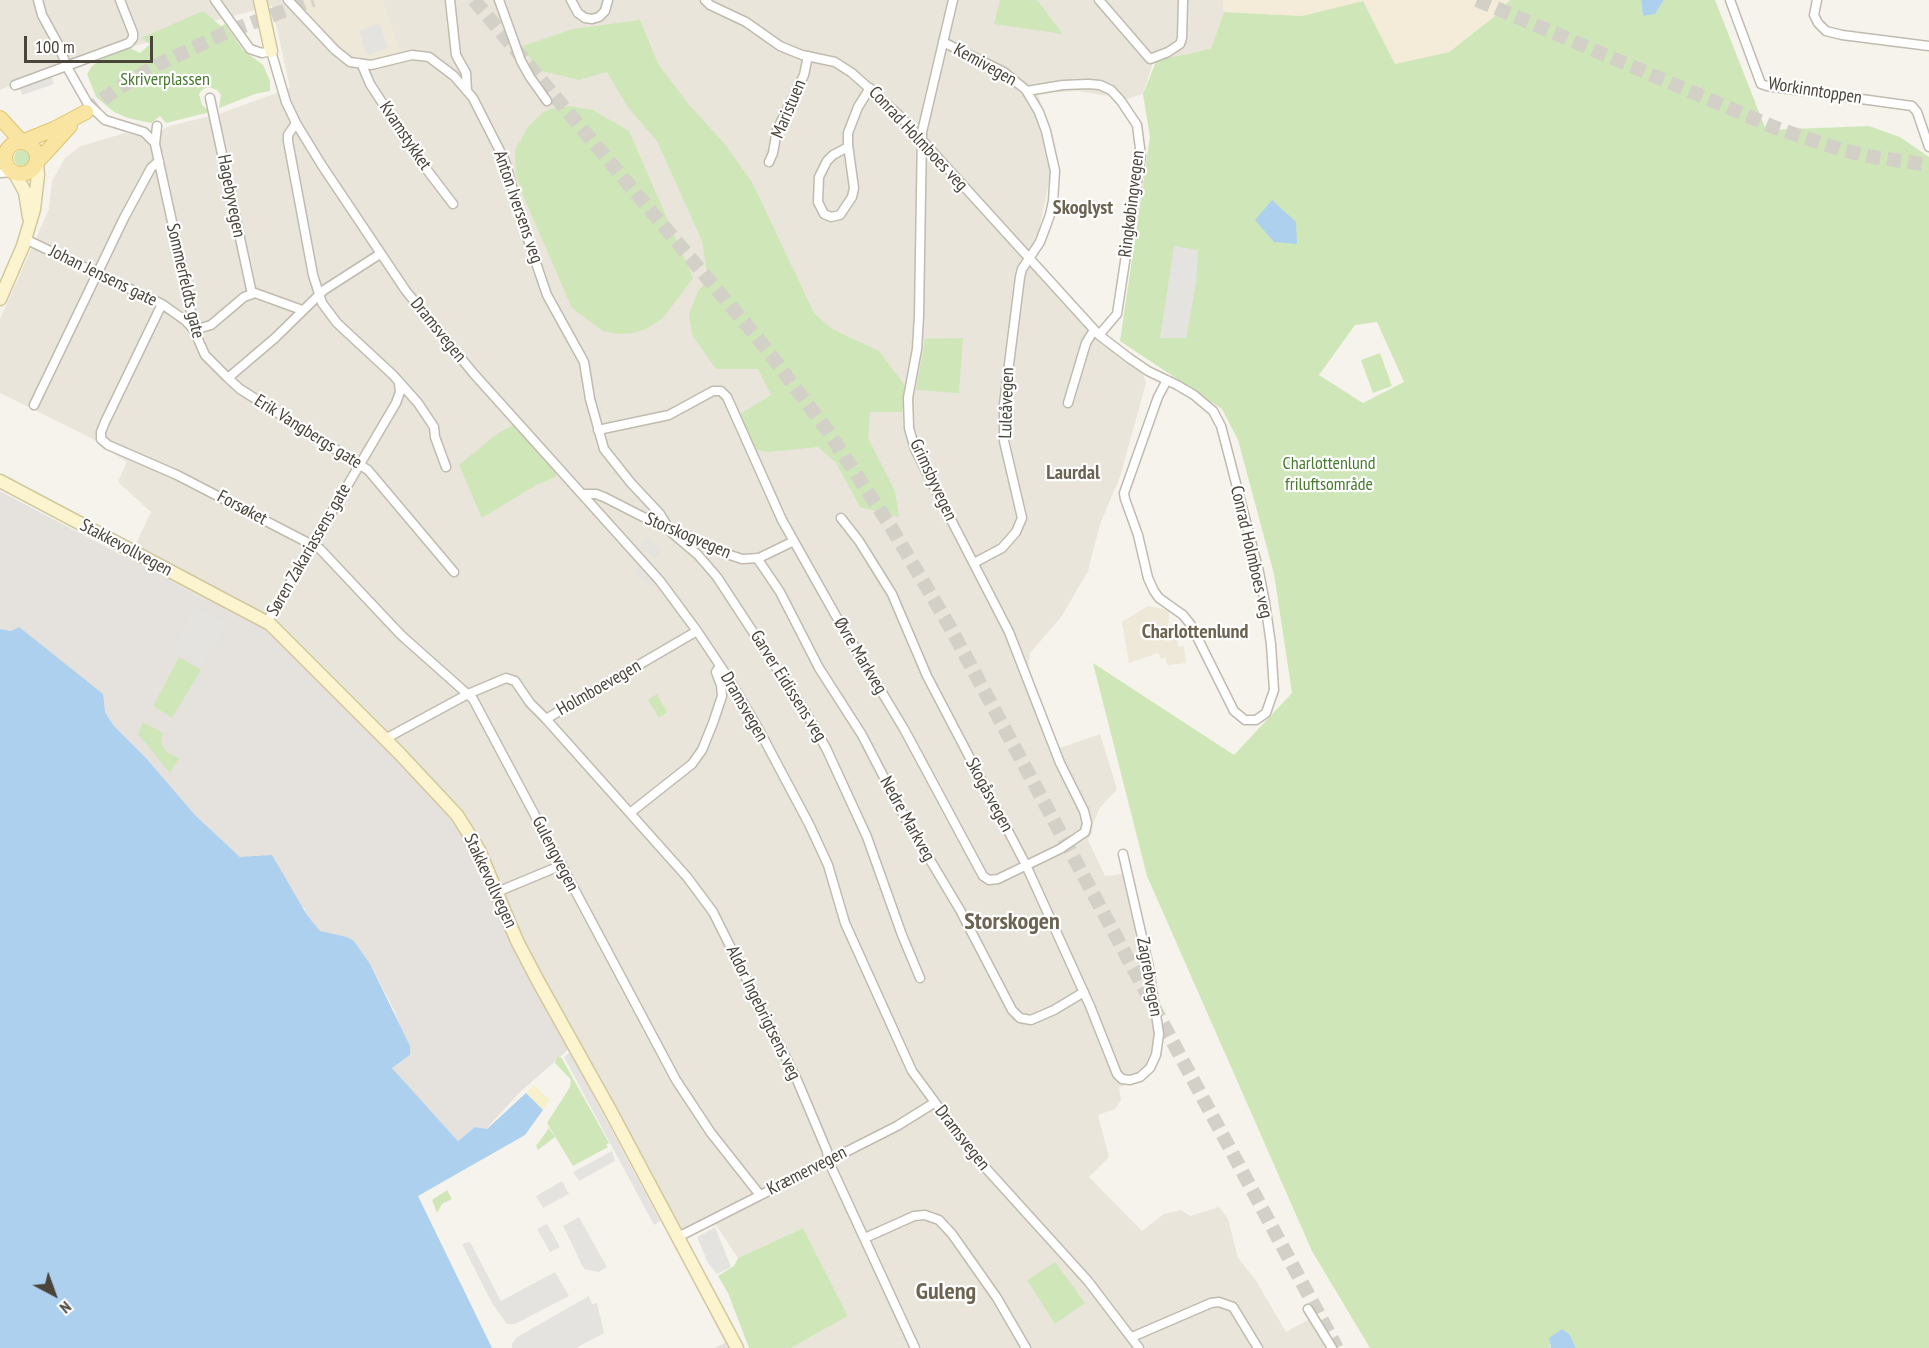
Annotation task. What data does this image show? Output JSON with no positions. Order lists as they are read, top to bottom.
{
  "streets": {
    "street": [
      "Kemivegen",
      "Workinntoppen",
      "Maristuen",
      "Kvamstykket",
      "Conrad Holmboes veg",
      "Hagebyvegen",
      "Ringkøbingvegen",
      "Anton Iversens veg",
      "Johan Jensens gate",
      "Sommerfeldts gate",
      "Dramsvegen",
      "Luleåvegen",
      "Erik Vangbergs gate",
      "Grimsbyvegen",
      "Forsøket",
      "Storskogvegen",
      "Stakkevollvegen",
      "Søren Zakariassens gate",
      "Øvre Markveg",
      "Garver Eidissens veg",
      "Holmboevegen",
      "Skogåsvegen",
      "Nedre Markveg",
      "Gulengvegen",
      "Zagrebvegen",
      "Aldor Ingebrigtsens veg",
      "Kræmervegen"
    ]
  },
  "crossings": [
    ["Kemivegen", "Conrad Holmboes veg"],
    ["Kemivegen", "Ringkøbingvegen"],
    ["Kemivegen", "Luleåvegen"],
    ["Kemivegen", "Grimsbyvegen"],
    ["Maristuen", "Conrad Holmboes veg"],
    ["Kvamstykket", "Anton Iversens veg"],
    ["Conrad Holmboes veg", "Ringkøbingvegen"],
    ["Conrad Holmboes veg", "Luleåvegen"],
    ["Conrad Holmboes veg", "Grimsbyvegen"],
    ["Anton Iversens veg", "Øvre Markveg"],
    ["Anton Iversens veg", "Garver Eidissens veg"],
    ["Johan Jensens gate", "Sommerfeldts gate"],
    ["Johan Jensens gate", "Forsøket"],
    ["Sommerfeldts gate", "Erik Vangbergs gate"],
    ["Dramsvegen", "Storskogvegen"],
    ["Dramsvegen", "Holmboevegen"],
    ["Dramsvegen", "Kræmervegen"],
    ["Luleåvegen", "Grimsbyvegen"],
    ["Erik Vangbergs gate", "Søren Zakariassens gate"],
    ["Grimsbyvegen", "Øvre Markveg"],
    ["Grimsbyvegen", "Skogåsvegen"],
    ["Forsøket", "Søren Zakariassens gate"],
    ["Forsøket", "Gulengvegen"],
    ["Storskogvegen", "Øvre Markveg"],
    ["Storskogvegen", "Garver Eidissens veg"],
    ["Storskogvegen", "Nedre Markveg"],
    ["Stakkevollvegen", "Søren Zakariassens gate"],
    ["Stakkevollvegen", "Holmboevegen"],
    ["Stakkevollvegen", "Kræmervegen"],
    ["Søren Zakariassens gate", "Gulengvegen"],
    ["Øvre Markveg", "Garver Eidissens veg"],
    ["Øvre Markveg", "Skogåsvegen"],
    ["Holmboevegen", "Gulengvegen"],
    ["Holmboevegen", "Aldor Ingebrigtsens veg"],
    ["Skogåsvegen", "Nedre Markveg"],
    ["Skogåsvegen", "Zagrebvegen"],
    ["Gulengvegen", "Kræmervegen"],
    ["Aldor Ingebrigtsens veg", "Kræmervegen"]
  ],
  "districts": [
    "Skoglyst",
    "Laurdal",
    "Charlottenlund",
    "Storskogen",
    "Guleng"
  ],
  "parks": ["Skriverplassen", "Charlottenlund friluftsområde"],
  "scale_bar": "100 m",
  "north": "bottom right"
}
